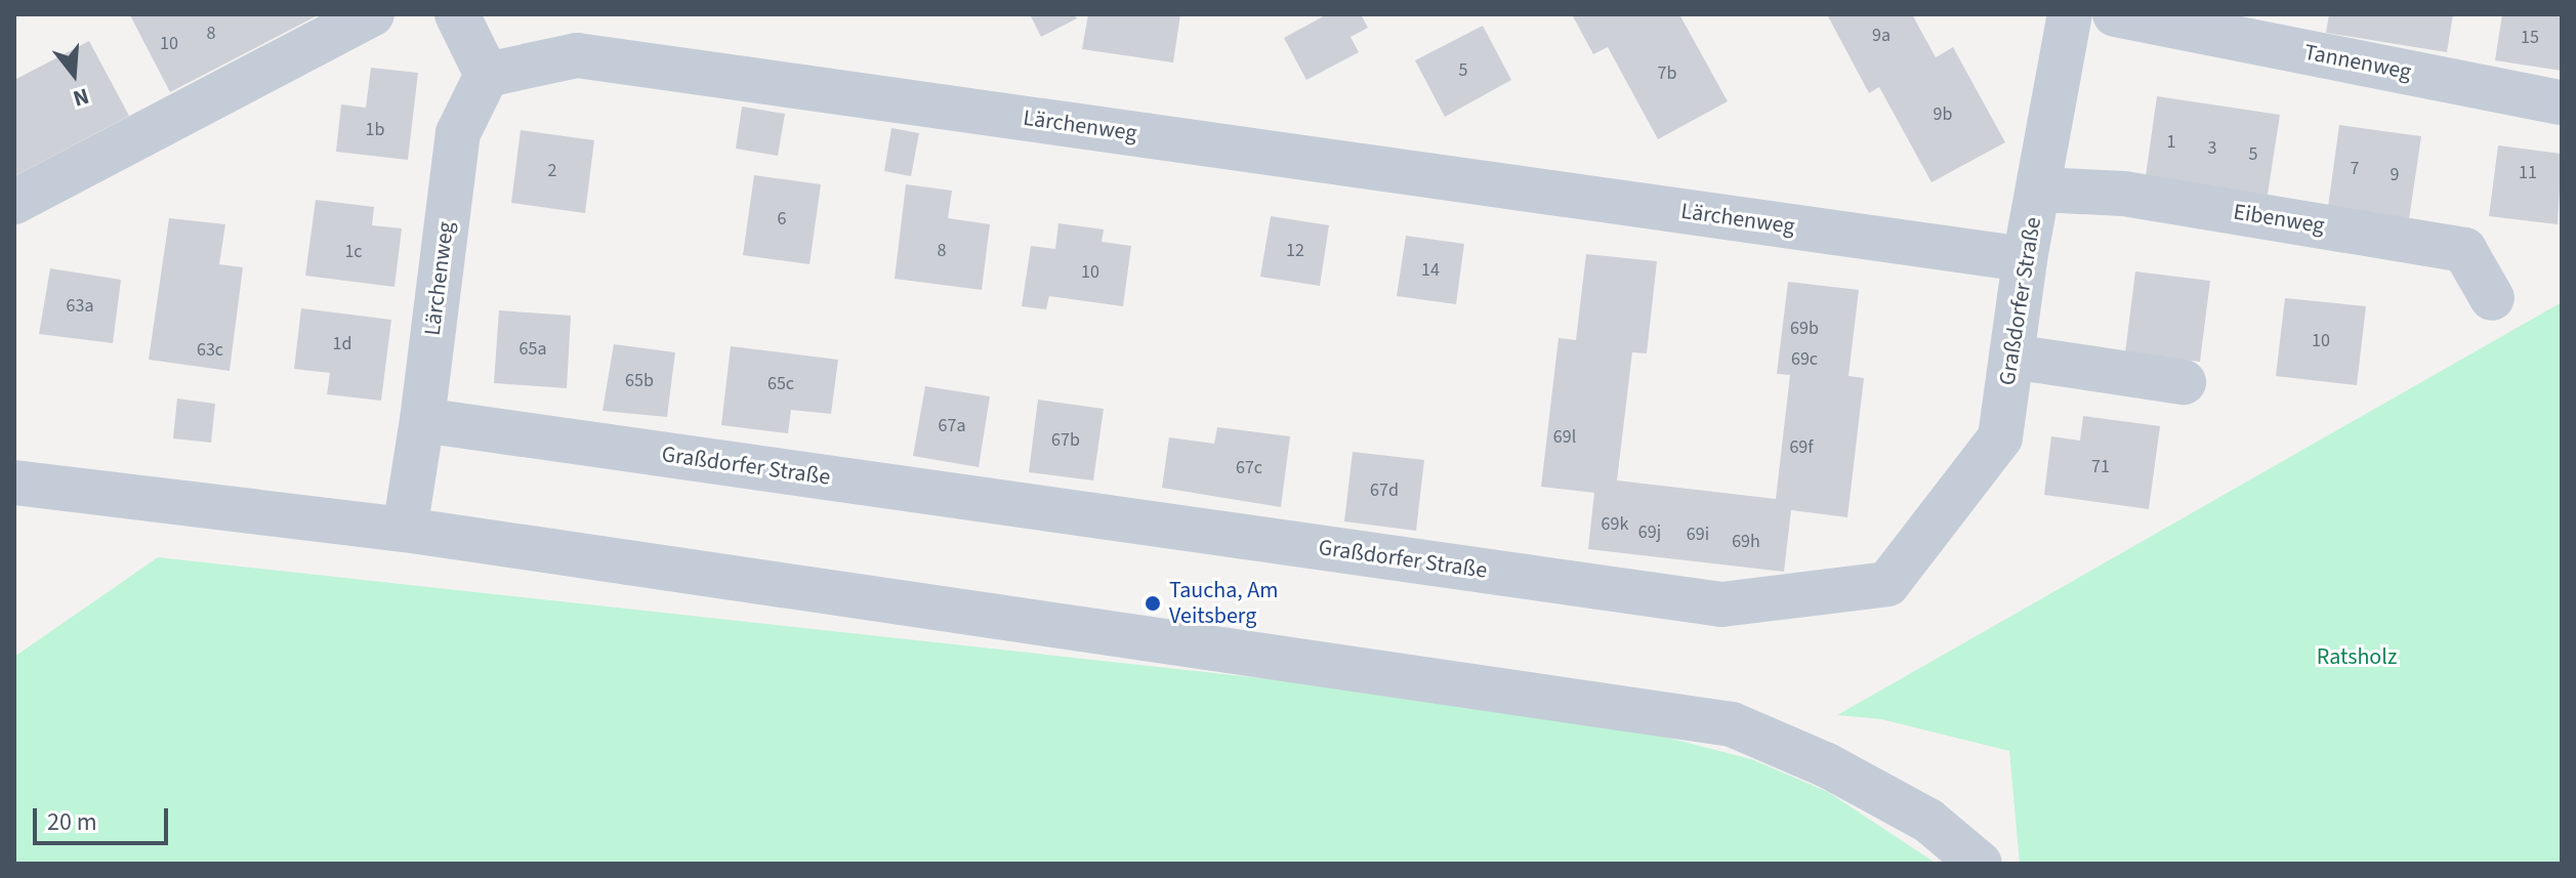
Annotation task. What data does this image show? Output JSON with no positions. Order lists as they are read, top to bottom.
{
  "streets": {
    "street": [
      "Tannenweg",
      "Lärchenweg",
      "Eibenweg",
      "Graßdorfer Straße"
    ]
  },
  "crossings": [
    ["Lärchenweg", "Graßdorfer Straße"],
    ["Eibenweg", "Graßdorfer Straße"]
  ],
  "parks": ["Ratsholz"],
  "places": ["Taucha, Am Veitsberg"],
  "house_numbers": [
    "8",
    "9a",
    "15",
    "10",
    "5",
    "7b",
    "9b",
    "1b",
    "1",
    "3",
    "5",
    "7",
    "2",
    "11",
    "9",
    "6",
    "8",
    "12",
    "1c",
    "14",
    "10",
    "63a",
    "69b",
    "10",
    "1d",
    "65a",
    "63c",
    "69c",
    "65b",
    "65c",
    "67a",
    "69l",
    "67b",
    "69f",
    "71",
    "67c",
    "67d",
    "69k",
    "69j",
    "69i",
    "69h"
  ],
  "scale_bar": "20 m",
  "north": "bottom"
}
